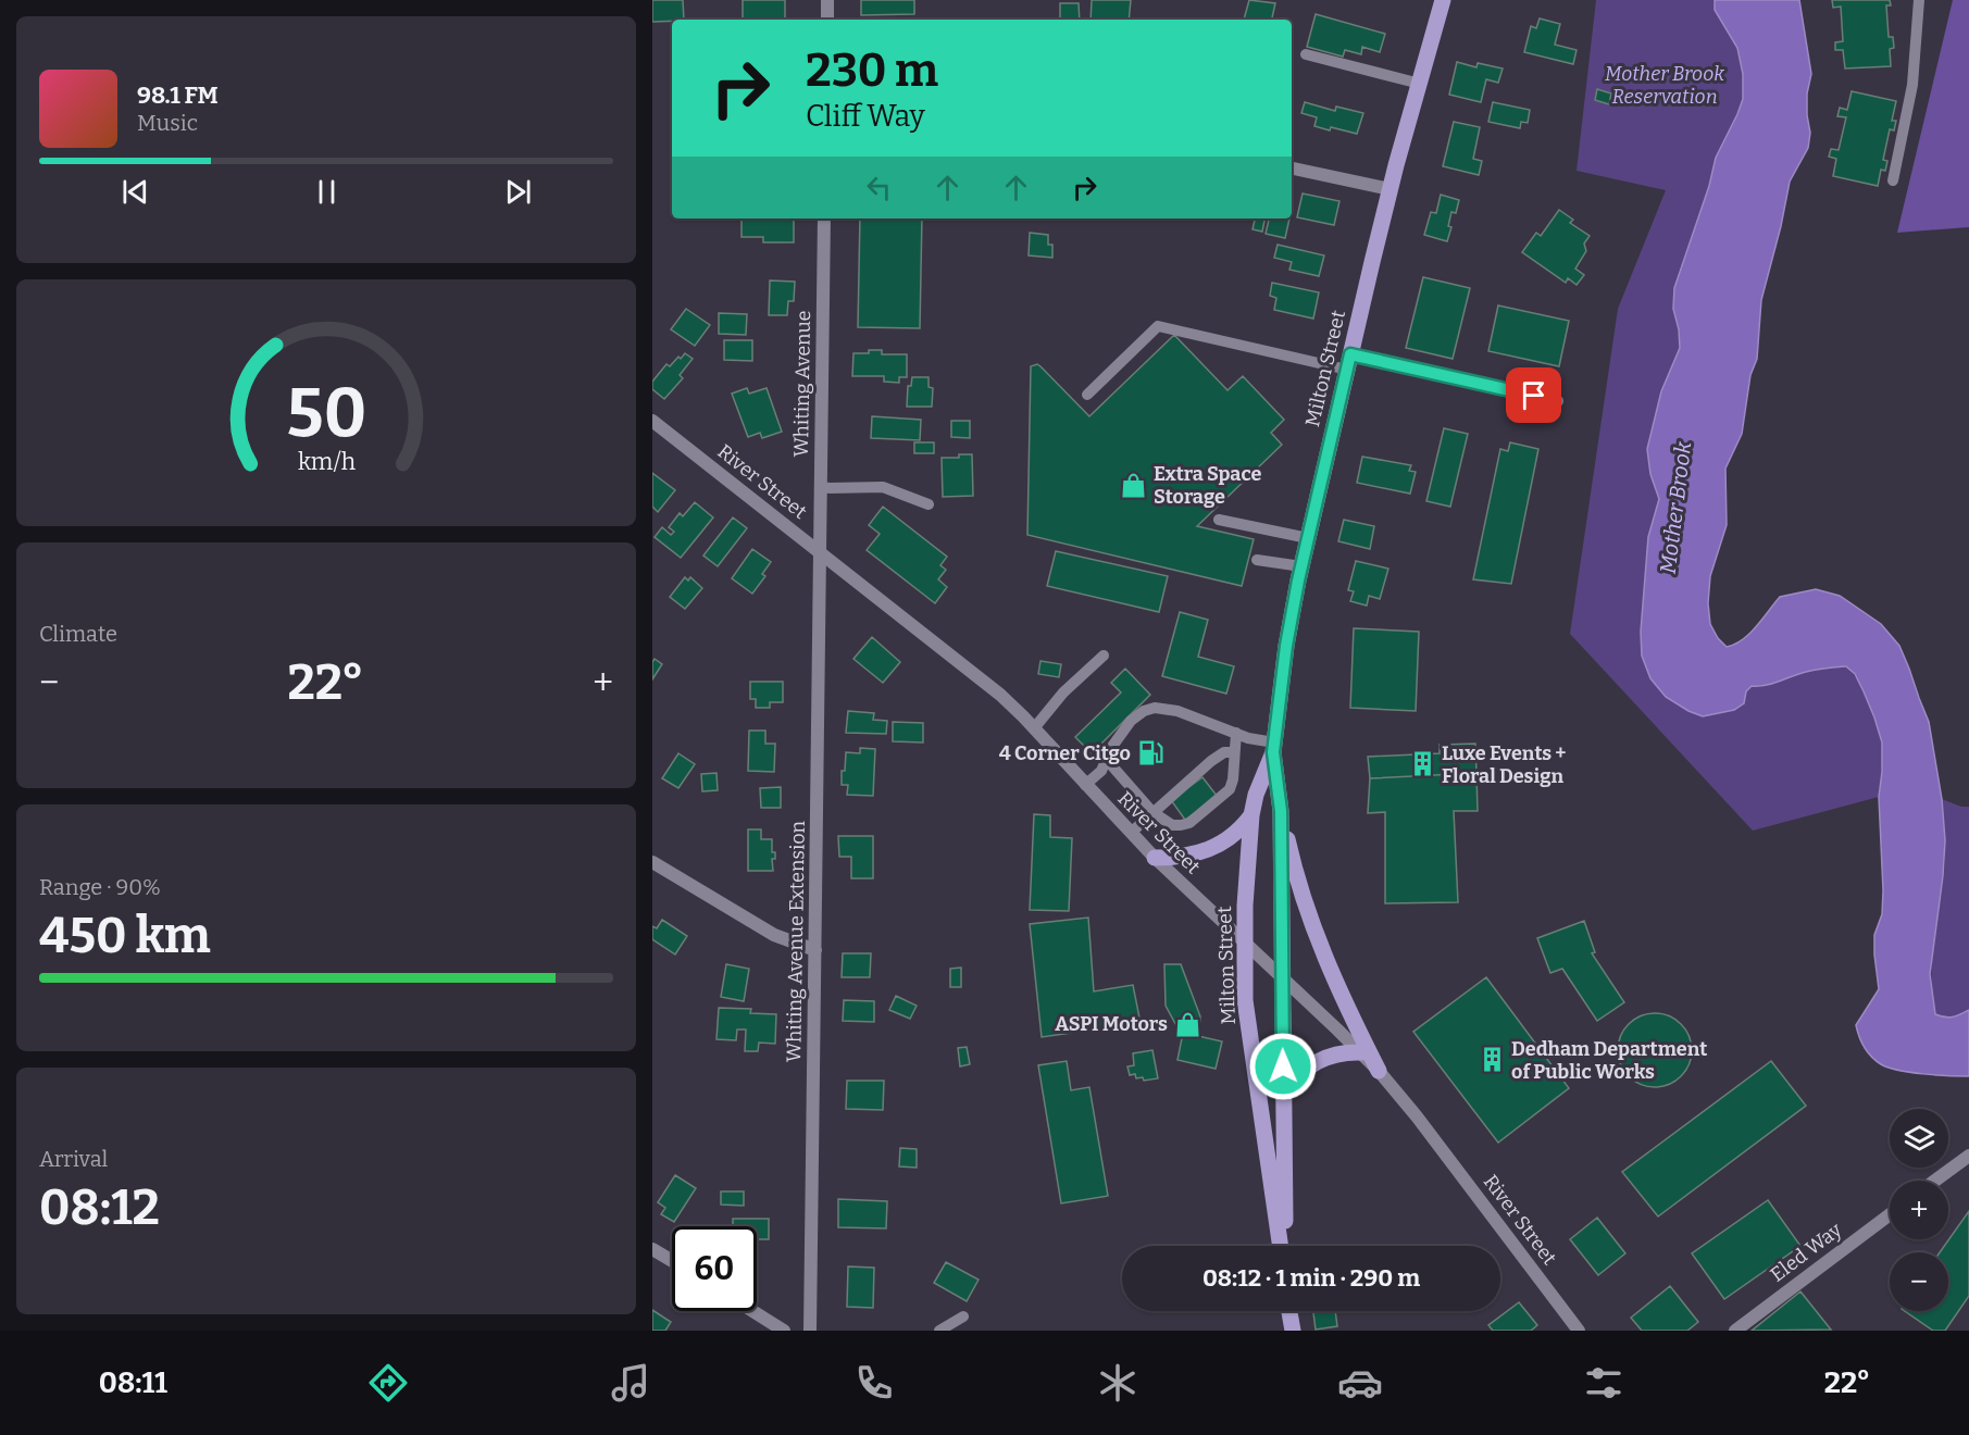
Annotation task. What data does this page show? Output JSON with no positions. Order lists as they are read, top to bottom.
{
  "streets": {
    "main road": ["Milton Street"],
    "street": [
      "Whiting Avenue",
      "River Street",
      "Whiting Avenue Extension",
      "Eled Way"
    ]
  },
  "crossings": [
    ["Milton Street", "River Street"],
    ["Whiting Avenue", "River Street"],
    ["Whiting Avenue", "Whiting Avenue Extension"],
    ["River Street", "Whiting Avenue Extension"]
  ],
  "water": ["Mother Brook"],
  "parks": ["Mother Brook Reservation"],
  "places": {
    "shop": ["Extra Space Storage", "ASPI Motors"],
    "fuel station": ["4 Corner Citgo"],
    "building": ["Luxe Events + Floral Design", "Dedham Department of Public Works"]
  },
  "page": {
    "turn": ["230 m", "Cliff Way"],
    "song": ["98.1 FM", "Music"],
    "tile": [
      "Climate",
      ["Range · 90%", "450 km"],
      ["Arrival", "08:12"]
    ],
    "heat": ["−", "22°", "+"],
    "map_buttons": ["+", "−"],
    "limit": "60",
    "trip": "08:12 · 1 min · 290 m",
    "tabs": ["08:11", "22°"],
    "gauge": ["50", "km/h"]
  }
}
